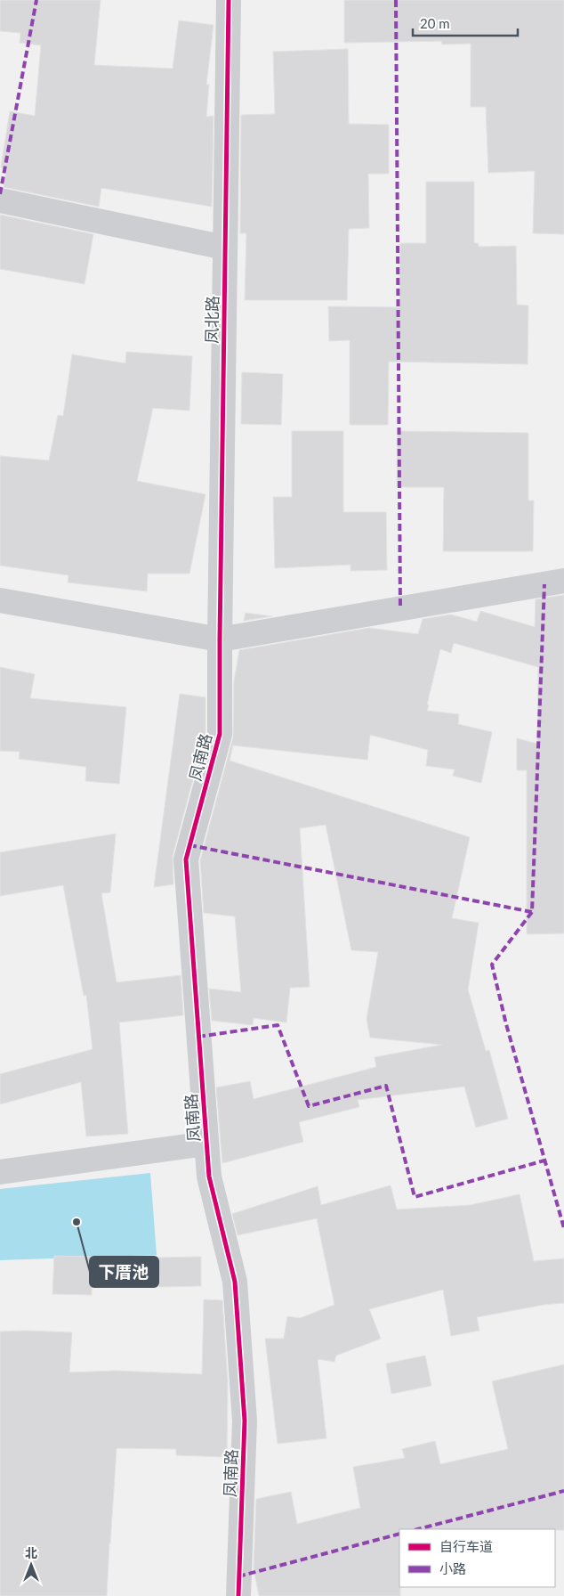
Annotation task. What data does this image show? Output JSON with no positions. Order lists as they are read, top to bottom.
{
  "streets": {
    "street": ["凤北路", "凤南路"]
  },
  "crossings": [
    ["凤北路", "凤南路"]
  ],
  "places": ["下厝池"],
  "legend": ["自行车道", "小路"],
  "scale_bar": "20 m",
  "north": "top"
}
